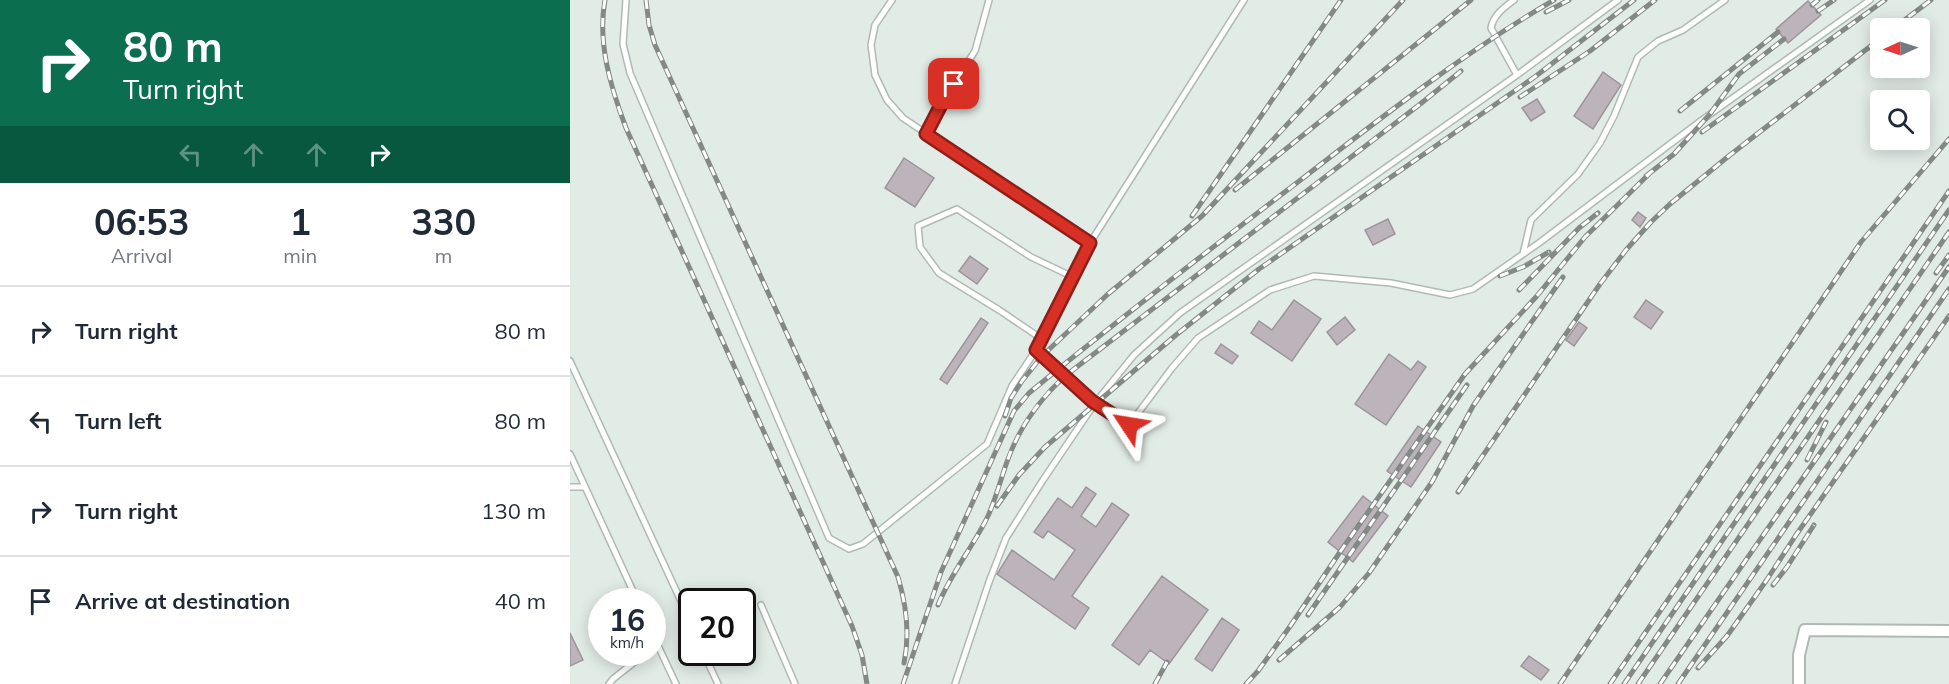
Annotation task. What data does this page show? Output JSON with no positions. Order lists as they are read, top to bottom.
{
  "north": "left",
  "page": {
    "turn": ["80 m", "Turn right"],
    "eta": [
      "06:53",
      "Arrival",
      "1",
      "min",
      "330",
      "m"
    ],
    "list": [
      {
        "name": "Turn right",
        "value": "80 m"
      },
      {
        "name": "Turn left",
        "value": "80 m"
      },
      {
        "name": "Turn right",
        "value": "130 m"
      },
      {
        "name": "Arrive at destination",
        "value": "40 m"
      }
    ],
    "speed": "16 km/h",
    "limit": "20"
  }
}
